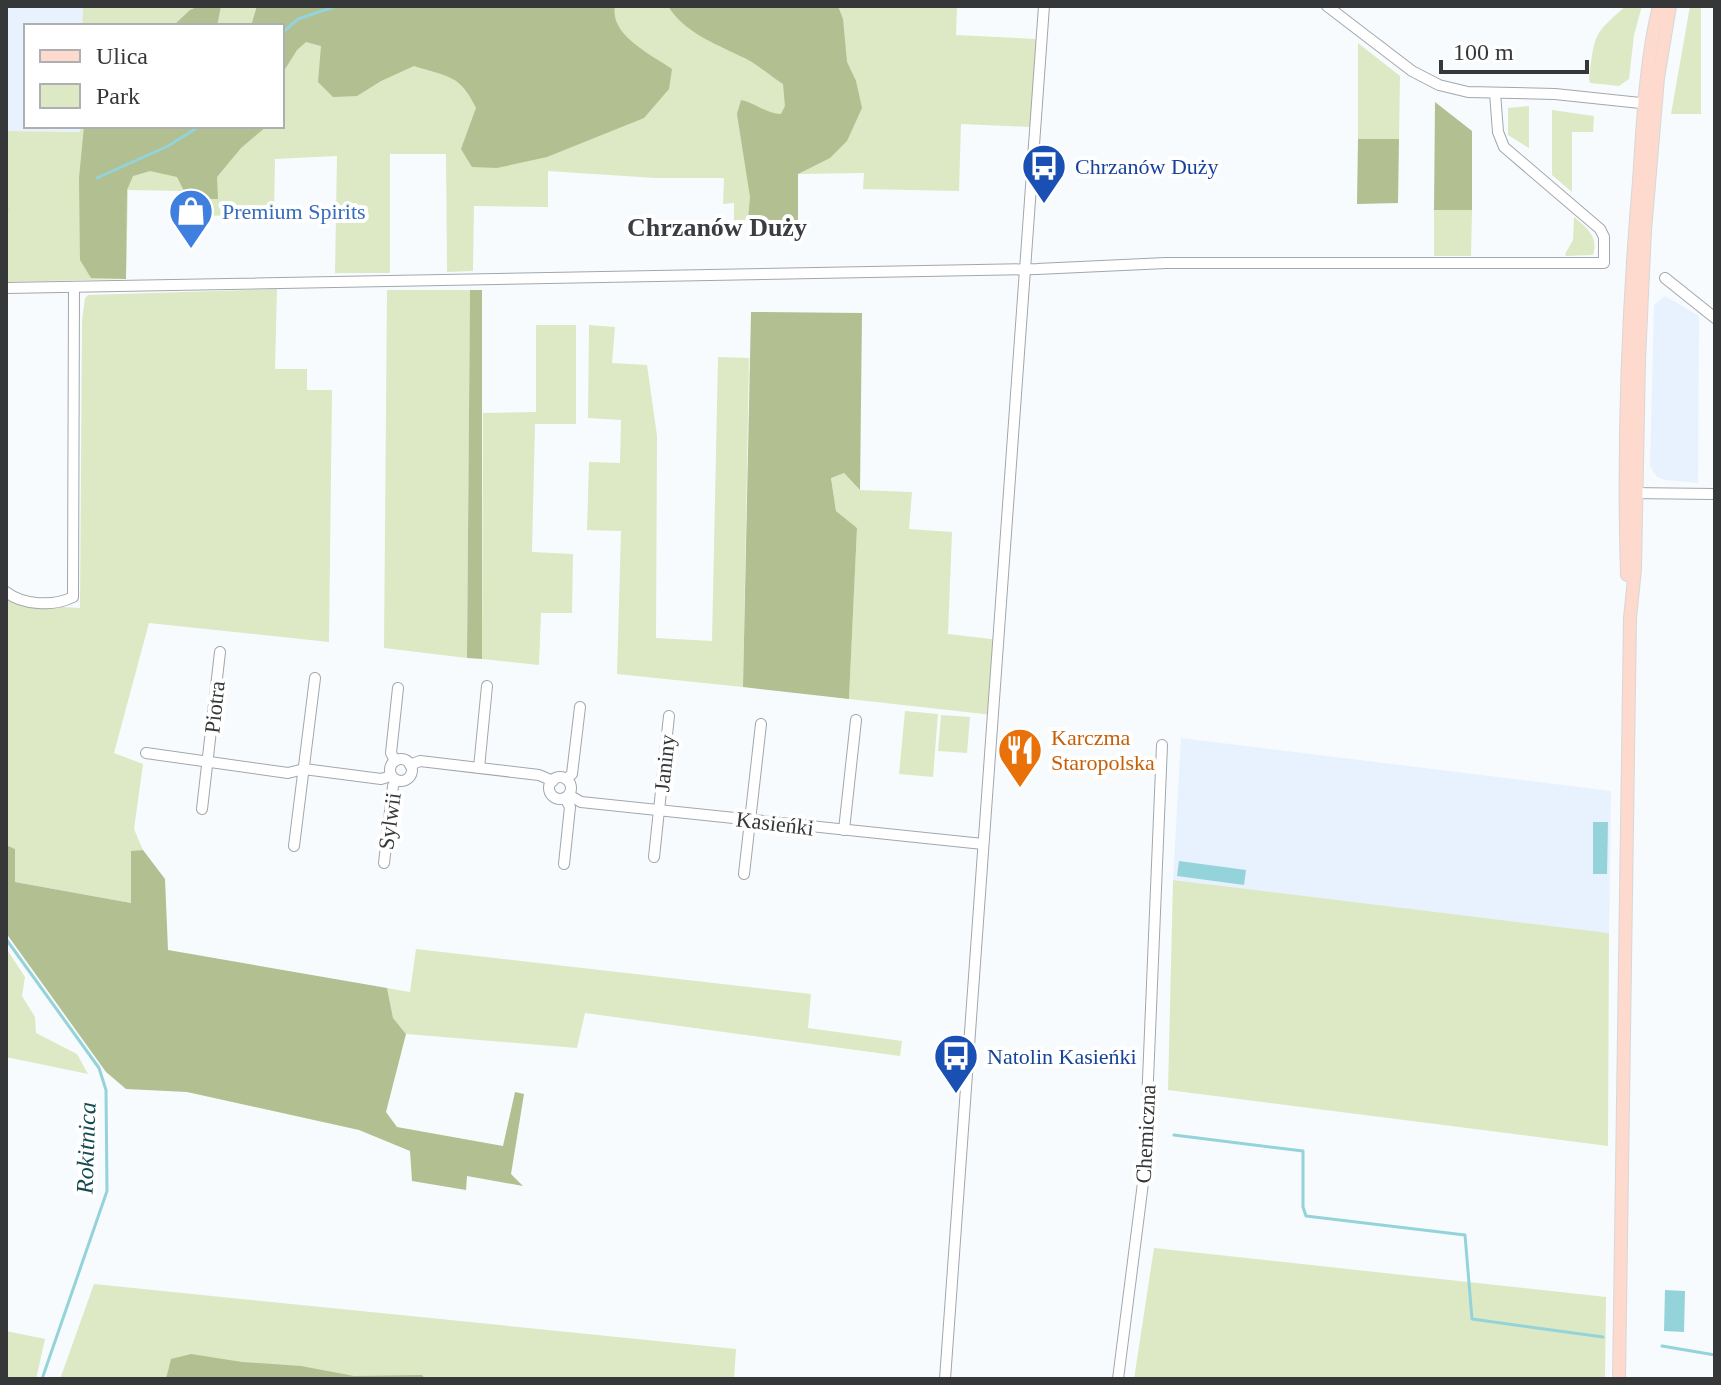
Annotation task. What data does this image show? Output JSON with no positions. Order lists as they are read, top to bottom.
{
  "streets": {
    "street": [
      "Piotra",
      "Janiny",
      "Sylwii",
      "Kasieńki",
      "Chemiczna"
    ]
  },
  "crossings": [
    ["Janiny", "Kasieńki"]
  ],
  "districts": ["Chrzanów Duży"],
  "water": ["Rokitnica"],
  "places": {
    "bus stop": ["Chrzanów Duży", "Natolin Kasieńki"],
    "shop": ["Premium Spirits"],
    "restaurant": ["Karczma Staropolska"]
  },
  "legend": ["Ulica", "Park"],
  "scale_bar": "100 m"
}
